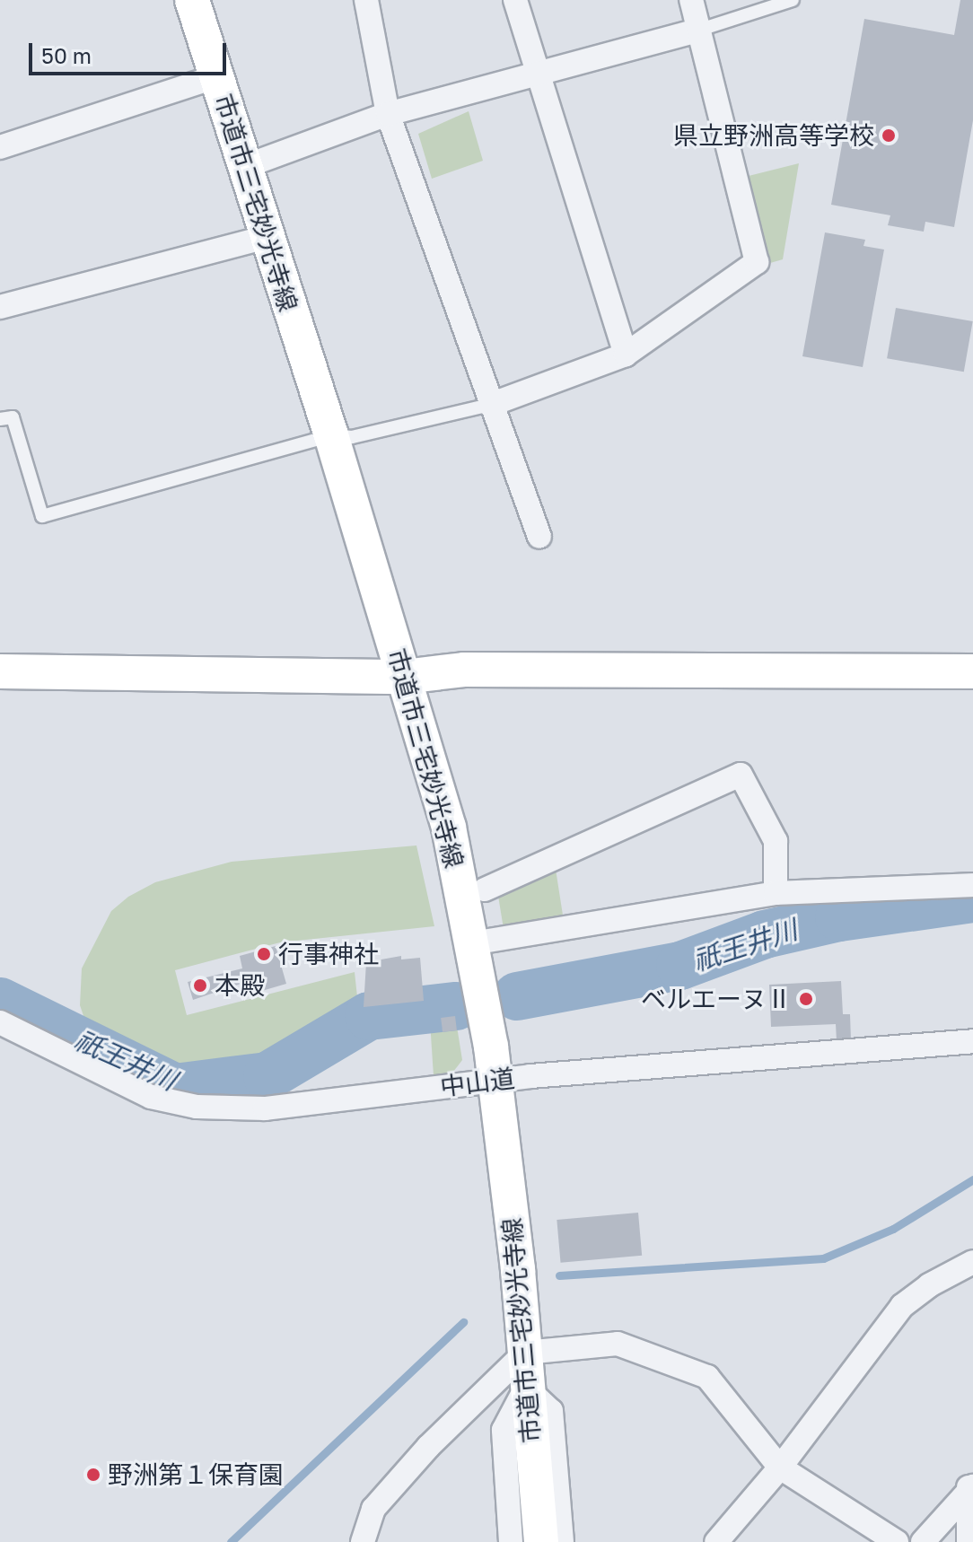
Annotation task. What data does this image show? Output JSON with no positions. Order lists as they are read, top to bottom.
{
  "streets": {
    "street": ["市道市三宅妙光寺線", "中山道"]
  },
  "crossings": [
    ["市道市三宅妙光寺線", "中山道"]
  ],
  "water": ["祇王井川"],
  "places": [
    "県立野洲高等学校",
    "行事神社",
    "本殿",
    "ベルエーヌⅡ",
    "野洲第１保育園"
  ],
  "scale_bar": "50 m"
}
